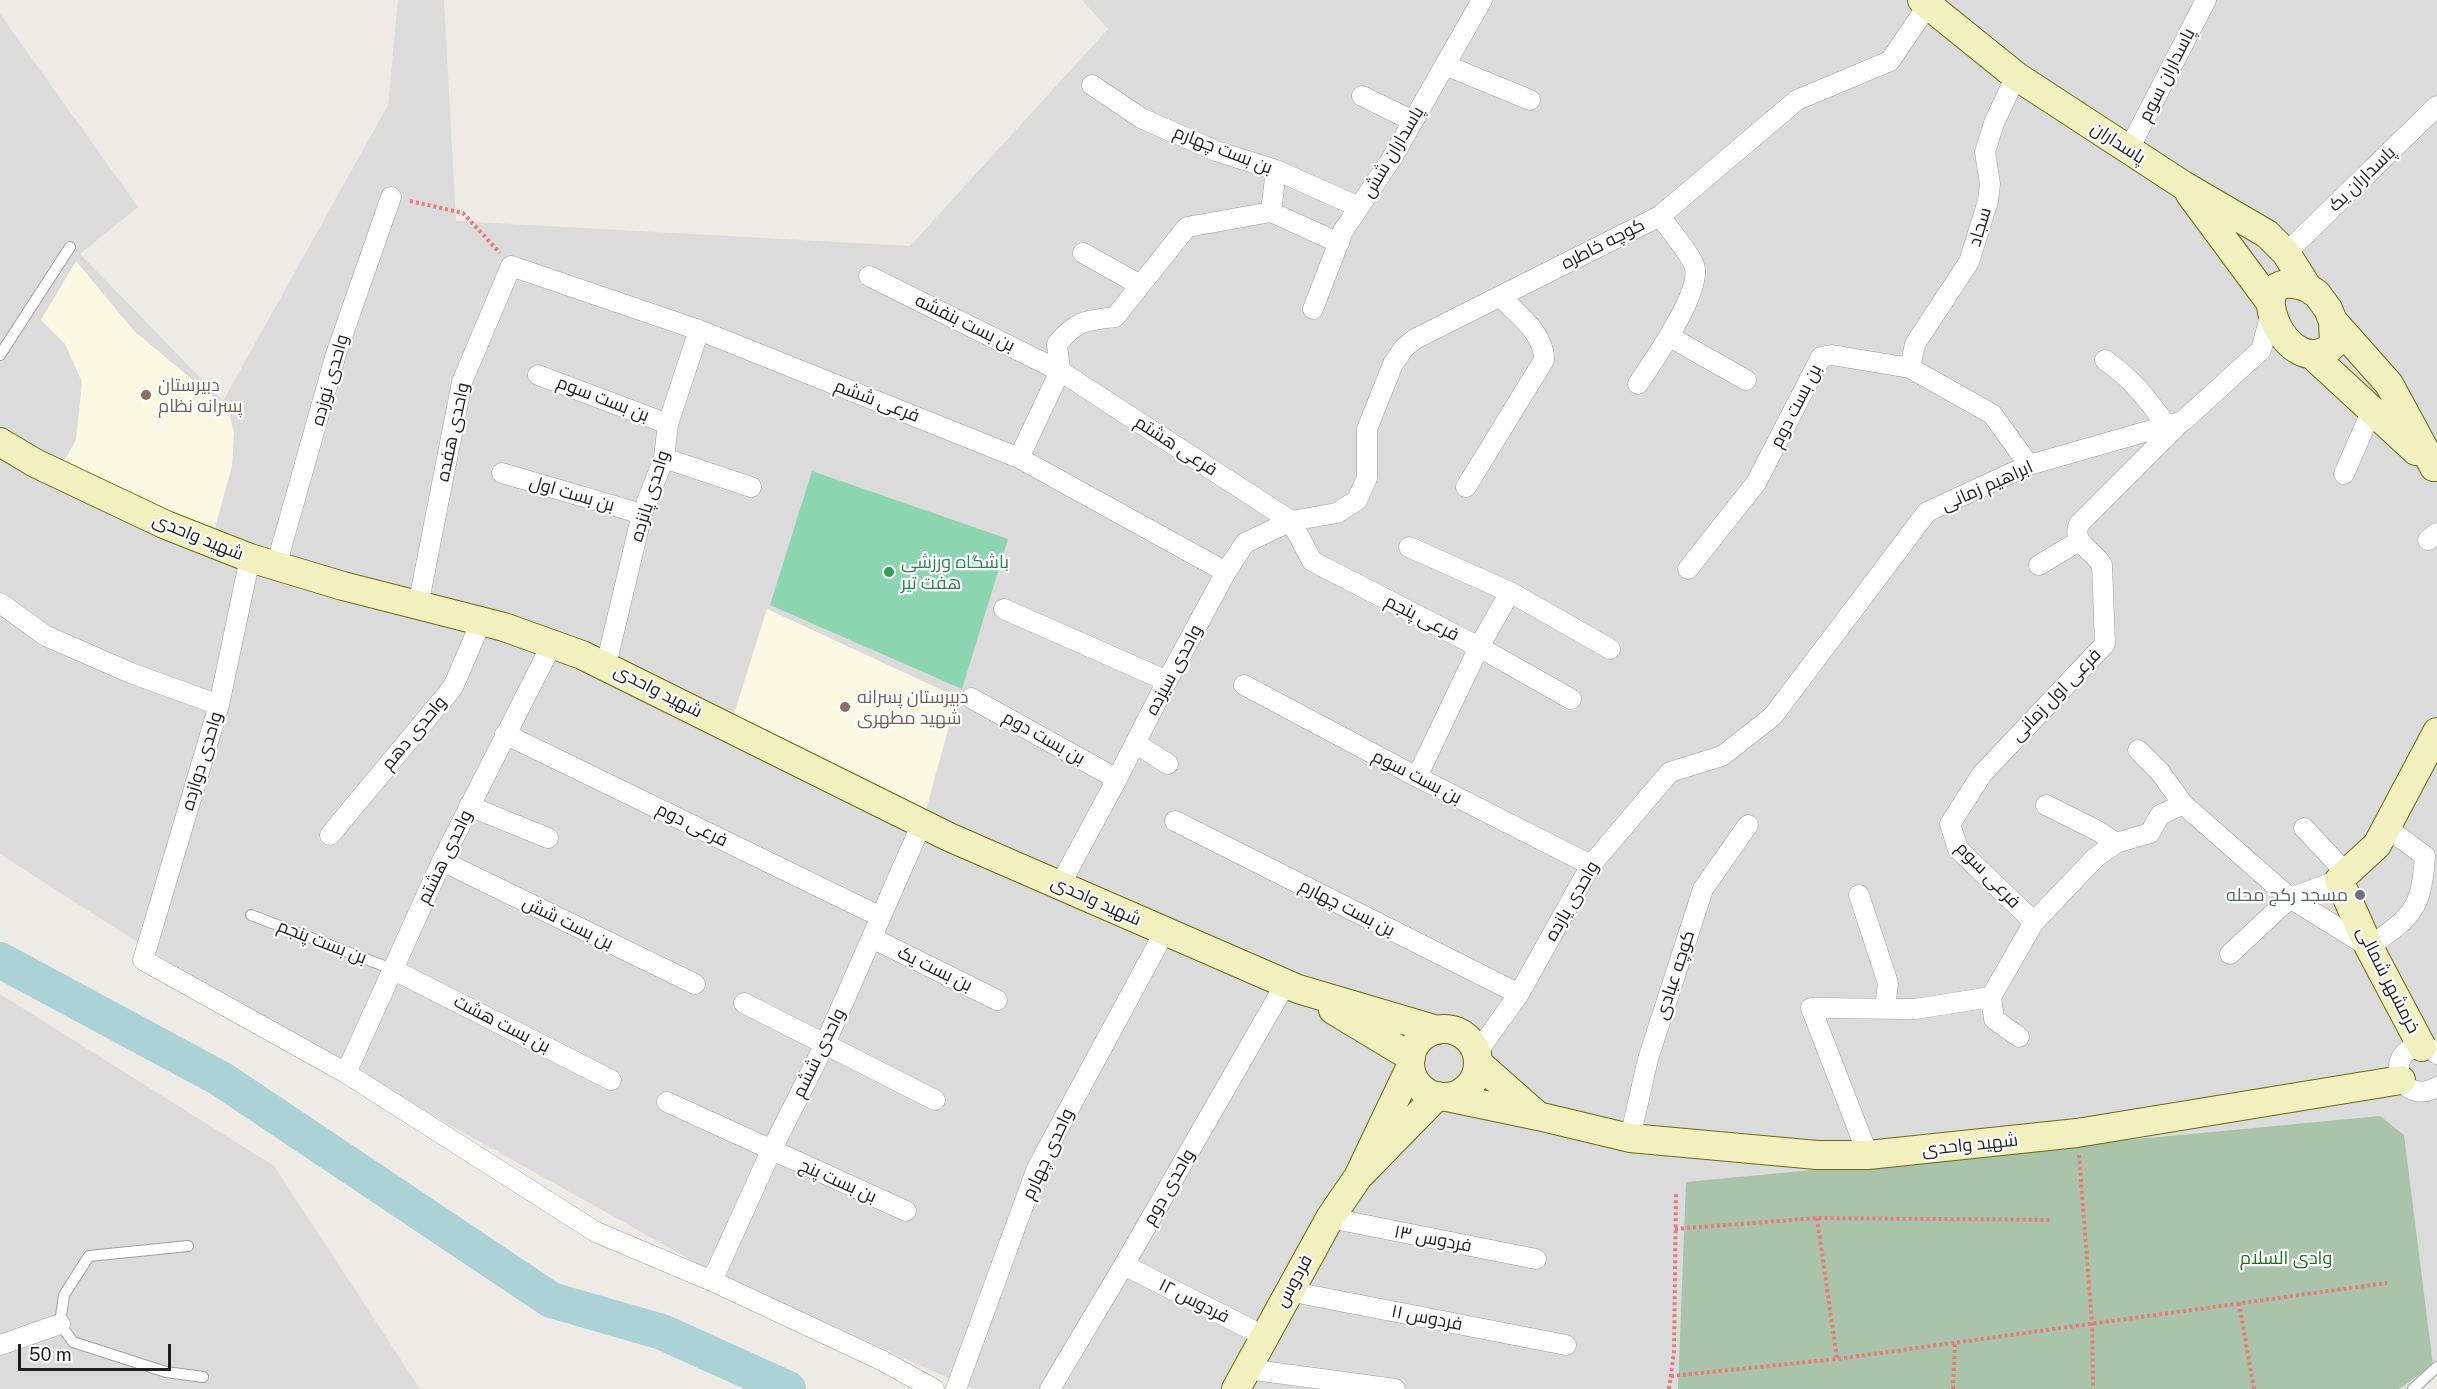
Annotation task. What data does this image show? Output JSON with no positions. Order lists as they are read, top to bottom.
{
  "streets": {
    "street": [
      "پاسداران سوم",
      "پاسداران",
      "بن بست چهارم",
      "پاسداران شش",
      "پاسداران یک",
      "سجاد",
      "كوچه خاطره",
      "بن بست بنفشه",
      "واحدی نوزده",
      "بن بست سوم",
      "فرعی ششم",
      "بن بست دوم",
      "واحدی هفده",
      "فرعی هشتم",
      "ابراهیم زمانی",
      "بن بست اول",
      "واحدی پانزده",
      "شهید واحدی",
      "فرعی پنجم",
      "واحدی سیزده",
      "فرعی اول زمانی",
      "واحدی دهم",
      "واحدی دوازده",
      "فرعی دوم",
      "واحدی هشتم",
      "فرعی سوم",
      "واحدی یازده",
      "بن بست شش",
      "بن بست یک",
      "کوچه عبادی",
      "خرمشهر شمالی",
      "بن بست هشت",
      "واحدی ششم",
      "واحدی چهارم",
      "بن بست پنج",
      "واحدی دوم",
      "فردوس ۱۳",
      "فردوس",
      "فردوس ۱۲",
      "فردوس ۱۱"
    ],
    "lane": ["بن بست پنجم"]
  },
  "crossings": [
    ["پاسداران سوم", "پاسداران"],
    ["پاسداران", "پاسداران یک"],
    ["پاسداران", "سجاد"],
    ["پاسداران", "كوچه خاطره"],
    ["بن بست چهارم", "پاسداران شش"],
    ["بن بست چهارم", "واحدی یازده"],
    ["سجاد", "بن بست دوم"],
    ["كوچه خاطره", "واحدی سیزده"],
    ["بن بست بنفشه", "فرعی هشتم"],
    ["واحدی نوزده", "شهید واحدی"],
    ["واحدی نوزده", "واحدی دوازده"],
    ["بن بست سوم", "واحدی پانزده"],
    ["بن بست سوم", "واحدی یازده"],
    ["فرعی ششم", "واحدی هفده"],
    ["فرعی ششم", "واحدی پانزده"],
    ["فرعی ششم", "واحدی سیزده"],
    ["بن بست دوم", "ابراهیم زمانی"],
    ["بن بست دوم", "واحدی سیزده"],
    ["واحدی هفده", "شهید واحدی"],
    ["فرعی هشتم", "فرعی پنجم"],
    ["فرعی هشتم", "واحدی سیزده"],
    ["ابراهیم زمانی", "واحدی یازده"],
    ["بن بست اول", "واحدی پانزده"],
    ["واحدی پانزده", "شهید واحدی"],
    ["شهید واحدی", "واحدی سیزده"],
    ["شهید واحدی", "واحدی دهم"],
    ["شهید واحدی", "واحدی دوازده"],
    ["شهید واحدی", "واحدی هشتم"],
    ["شهید واحدی", "واحدی یازده"],
    ["شهید واحدی", "کوچه عبادی"],
    ["شهید واحدی", "واحدی ششم"],
    ["شهید واحدی", "واحدی چهارم"],
    ["شهید واحدی", "واحدی دوم"],
    ["فرعی پنجم", "واحدی سیزده"],
    ["فرعی اول زمانی", "فرعی سوم"],
    ["واحدی دوازده", "واحدی هشتم"],
    ["فرعی دوم", "واحدی هشتم"],
    ["فرعی دوم", "واحدی ششم"],
    ["واحدی هشتم", "بن بست شش"],
    ["واحدی هشتم", "بن بست پنجم"],
    ["واحدی هشتم", "بن بست هشت"],
    ["بن بست پنجم", "بن بست هشت"],
    ["بن بست یک", "واحدی ششم"],
    ["واحدی ششم", "بن بست پنج"],
    ["واحدی دوم", "فردوس ۱۲"],
    ["فردوس ۱۳", "فردوس"],
    ["فردوس", "فردوس ۱۲"],
    ["فردوس", "فردوس ۱۱"]
  ],
  "parks": ["وادی السلام"],
  "places": [
    "دبیرستان پسرانه نظام",
    "باشگاه ورزشی هفت تیر",
    "دبیرستان پسرانه شهید مطهری",
    "مسجد رکج محله"
  ],
  "scale_bar": "50 m"
}
